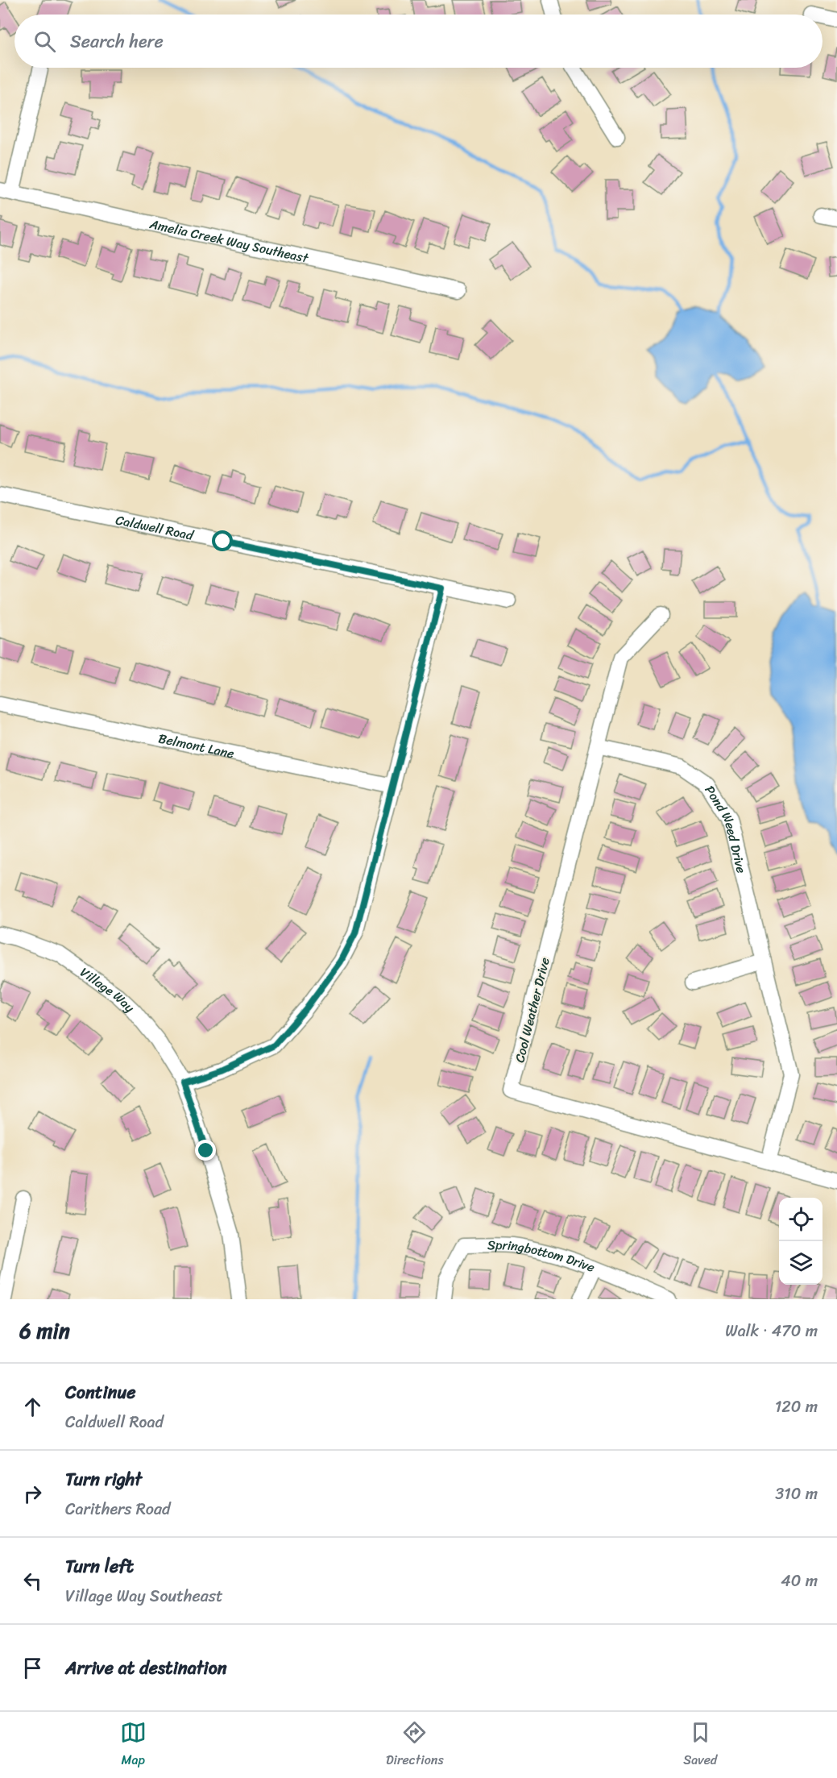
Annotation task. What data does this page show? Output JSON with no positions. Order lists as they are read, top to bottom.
{
  "streets": {
    "street": [
      "Amelia Creek Way Southeast",
      "Caldwell Road",
      "Belmont Lane",
      "Pond Weed Drive",
      "Village Way",
      "Cool Weather Drive",
      "Springbottom Drive"
    ]
  },
  "crossings": [
    ["Pond Weed Drive", "Cool Weather Drive"]
  ],
  "page": {
    "search": "Search here",
    "heading": ["6 min", "Walk · 470 m"],
    "list": [
      ["Continue", "Caldwell Road", "120 m"],
      ["Turn right", "Carithers Road", "310 m"],
      ["Turn left", "Village Way Southeast", "40 m"],
      "Arrive at destination"
    ],
    "nav": ["Map", "Directions", "Saved"]
  }
}
